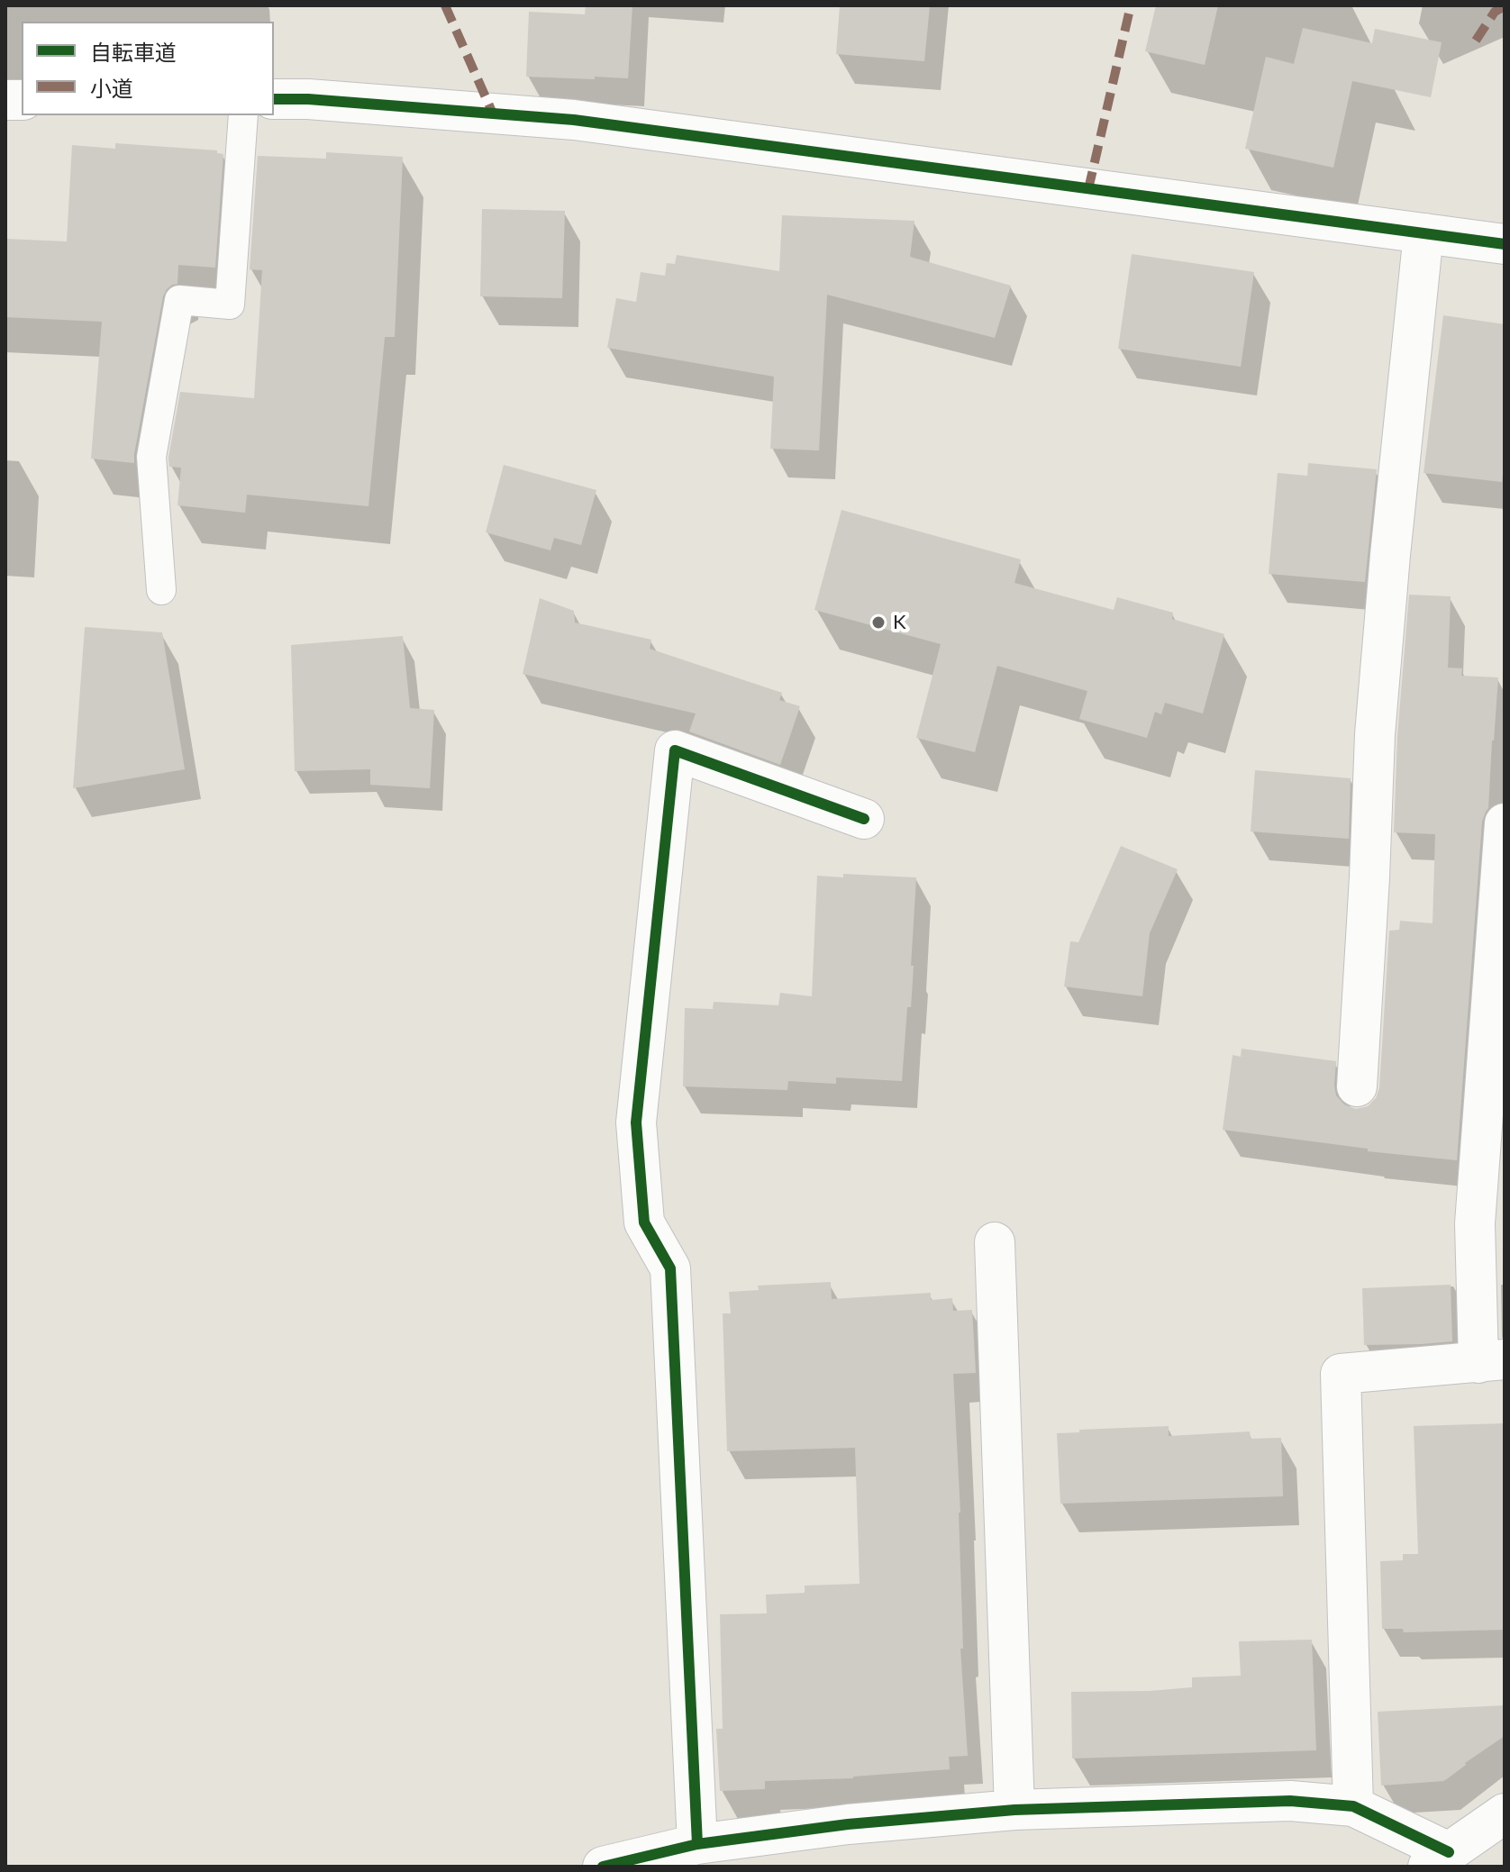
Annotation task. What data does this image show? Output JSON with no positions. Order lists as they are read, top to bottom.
{
  "places": ["K"],
  "legend": ["自転車道", "小道"]
}
